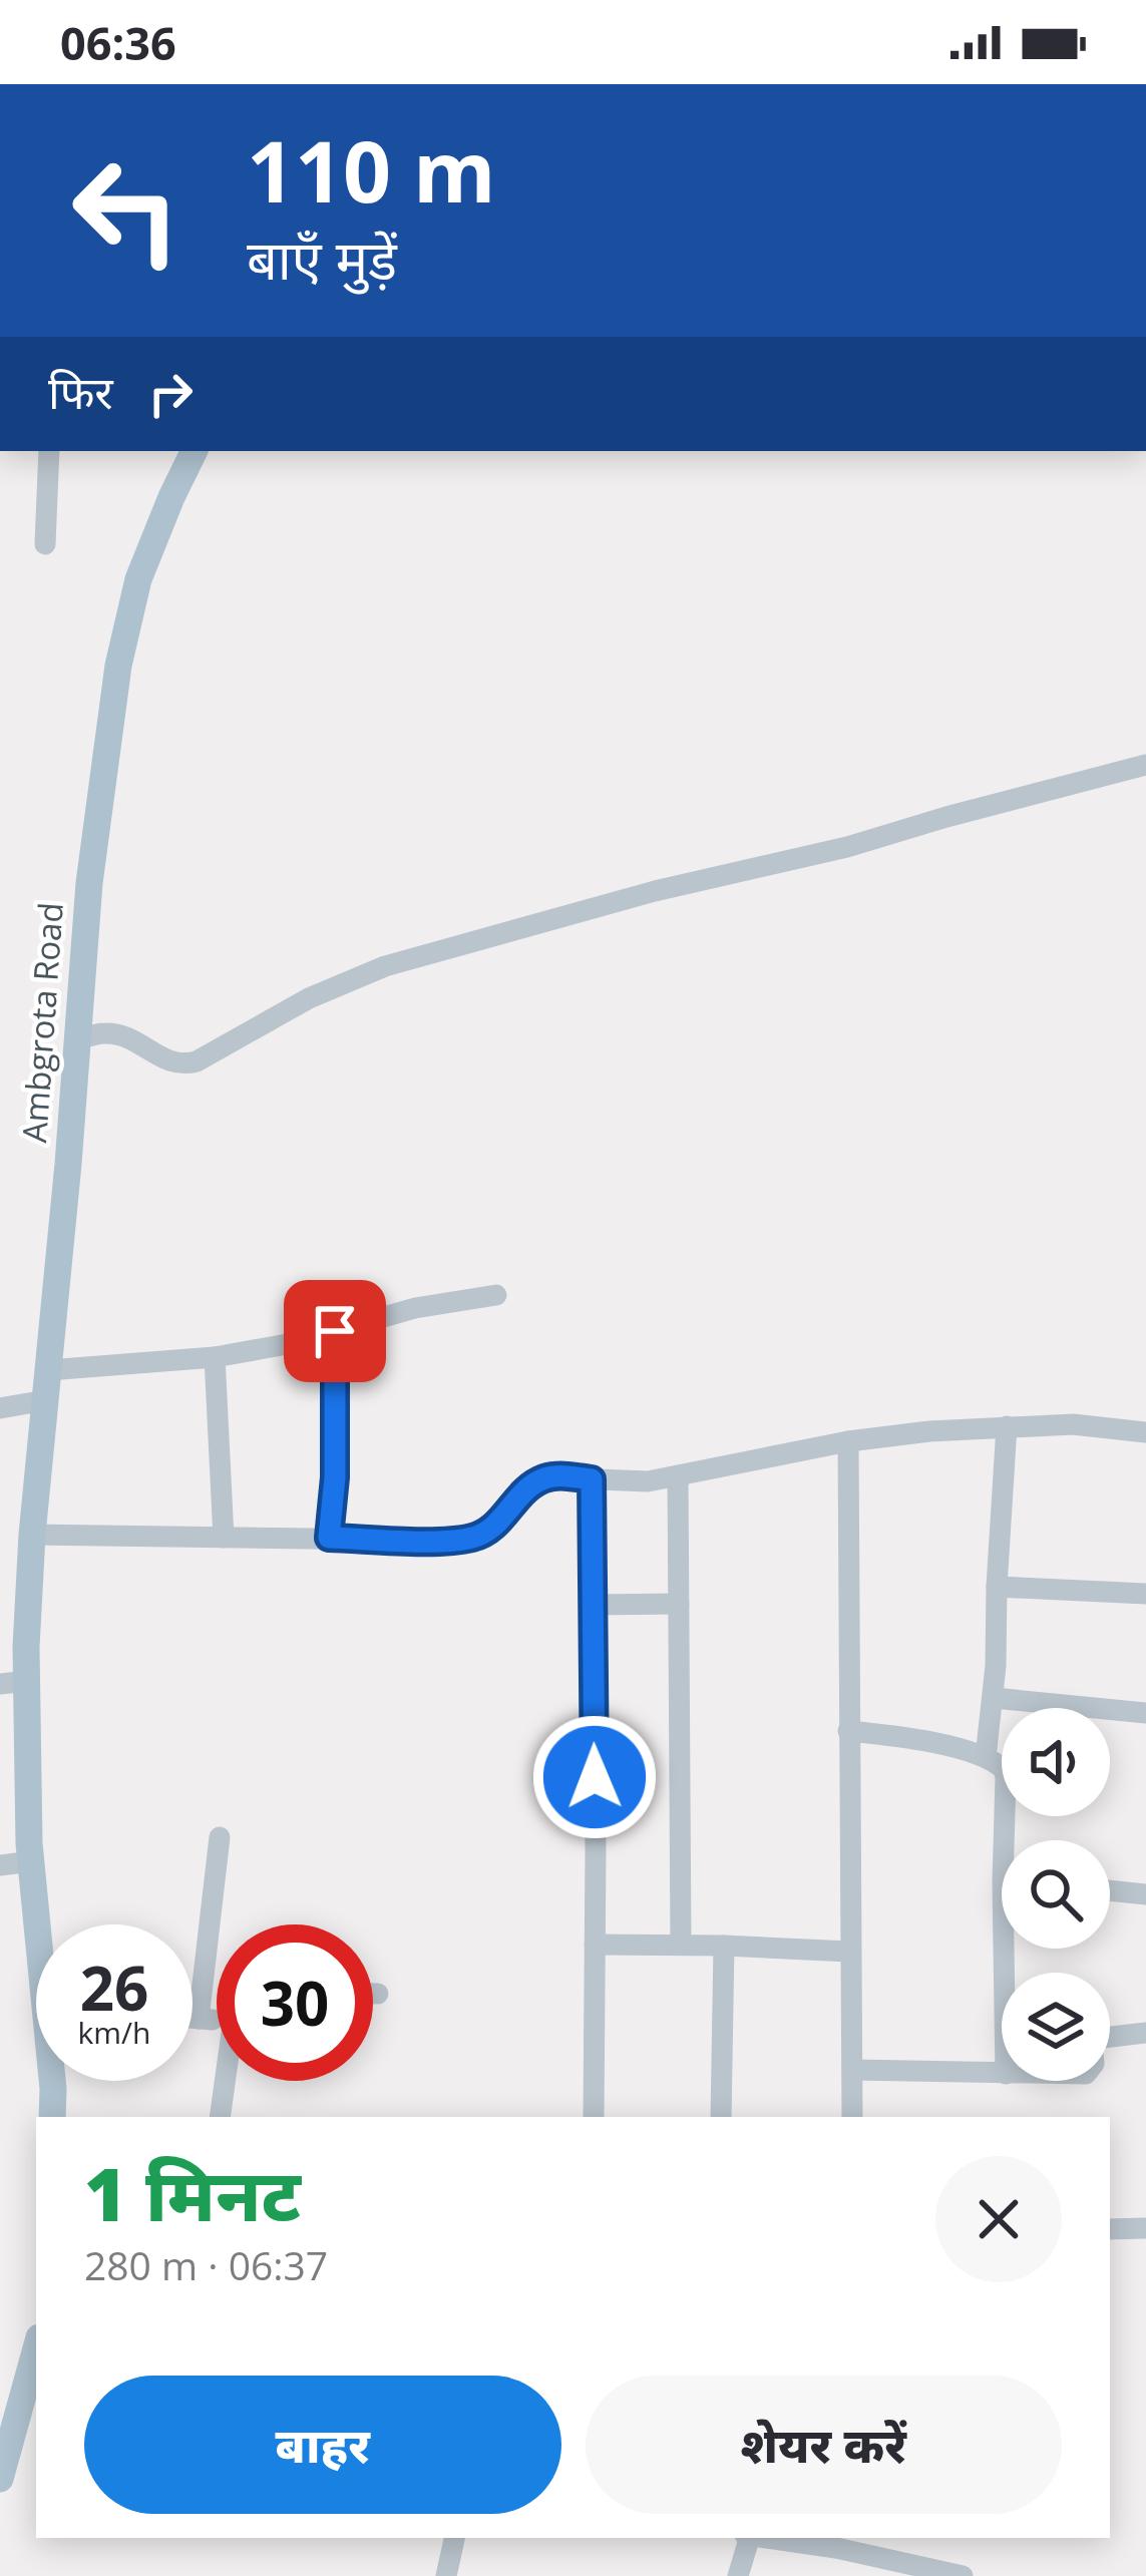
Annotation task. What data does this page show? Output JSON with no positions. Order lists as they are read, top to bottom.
{
  "streets": {
    "main road": ["Ambgrota Road"]
  },
  "page": {
    "status": "06:36",
    "turn": ["110 m", "बाएँ मुड़ें"],
    "then": "फिर",
    "speed": "26 km/h",
    "limit": "30",
    "heading": ["1 मिनट", "280 m · 06:37"],
    "buttons": ["बाहर", "शेयर करें"]
  }
}
